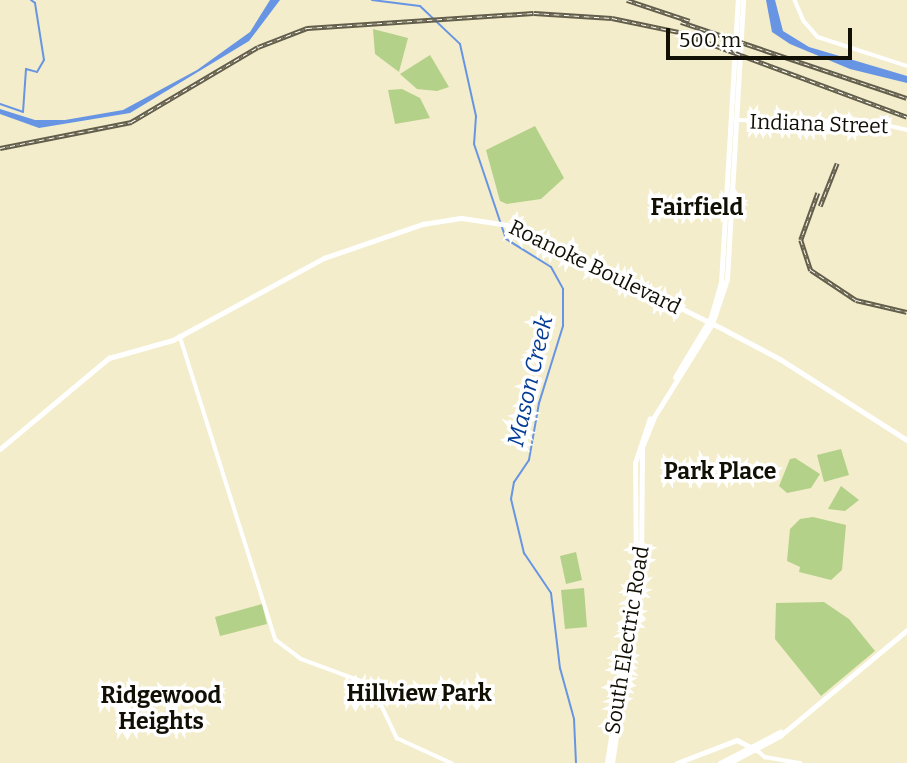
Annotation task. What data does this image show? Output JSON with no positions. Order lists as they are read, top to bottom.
{
  "streets": {
    "main road": ["Roanoke Boulevard", "South Electric Road"],
    "street": ["Indiana Street"]
  },
  "crossings": [
    ["Indiana Street", "South Electric Road"],
    ["Roanoke Boulevard", "South Electric Road"]
  ],
  "districts": [
    "Fairfield",
    "Park Place",
    "Hillview Park",
    "Ridgewood Heights"
  ],
  "water": ["Mason Creek"],
  "scale_bar": "500 m"
}
